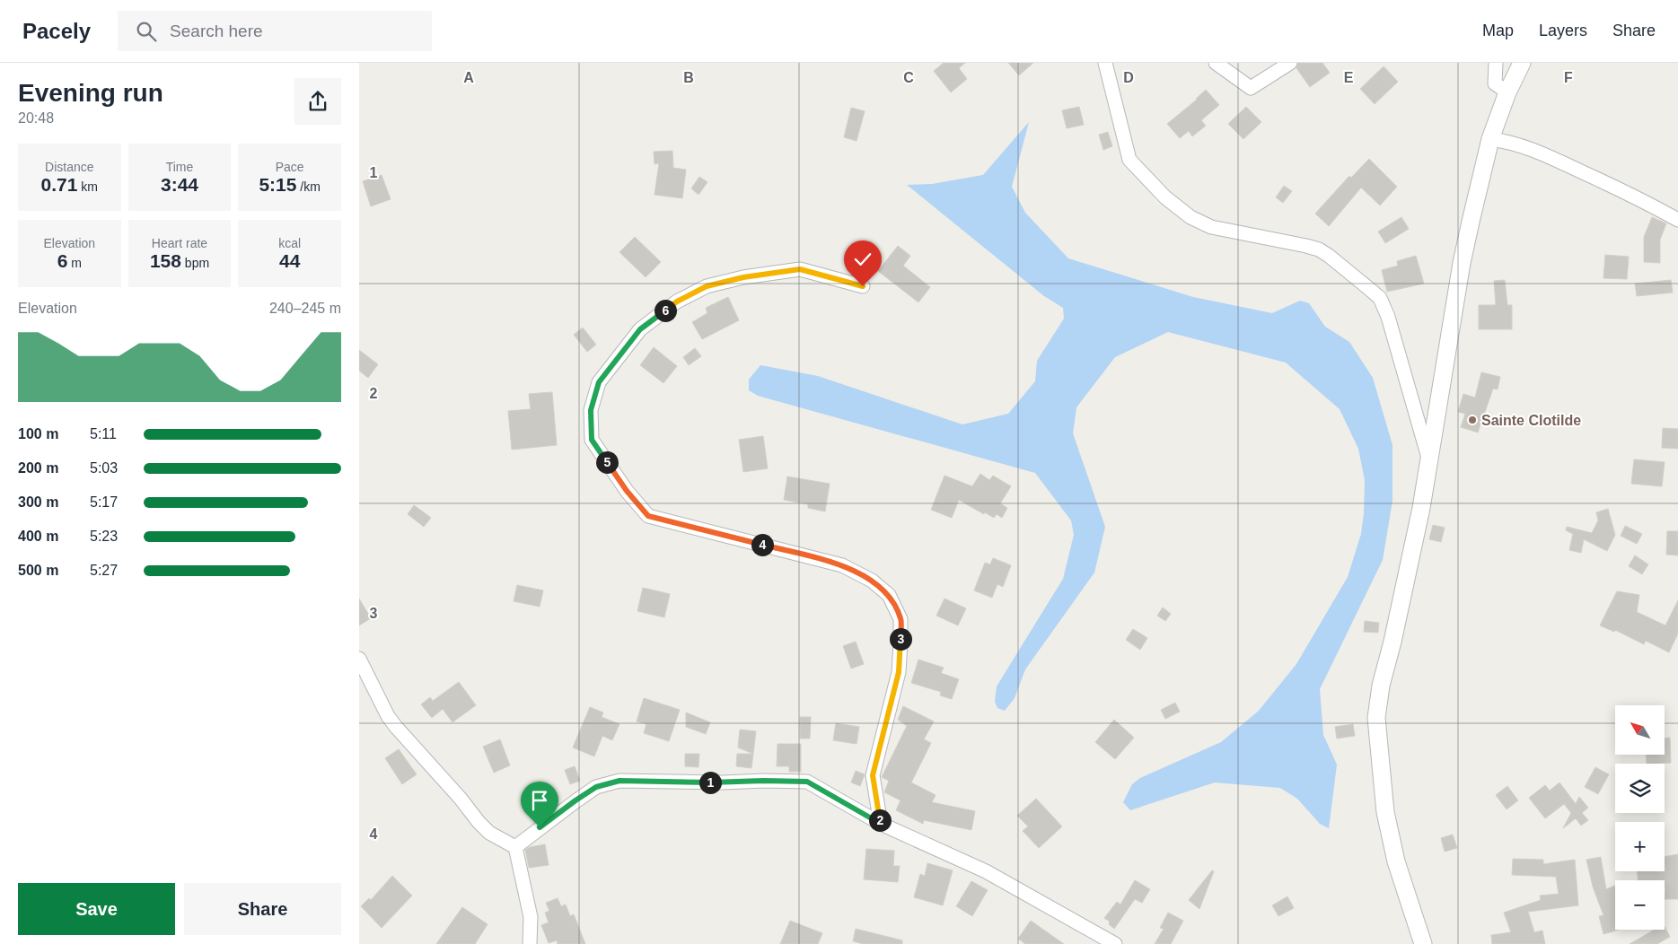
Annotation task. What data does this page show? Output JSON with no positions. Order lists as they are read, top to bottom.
{
  "places": ["Sainte Clotilde"],
  "north": "top left",
  "page": {
    "header": "Pacely",
    "search": "Search here",
    "nav": ["Map", "Layers", "Share"],
    "heading": ["Evening run", "20:48"],
    "stats": [
      ["Distance", "0.71 km"],
      ["Time", "3:44"],
      ["Pace", "5:15 /km"],
      ["Elevation", "6 m"],
      ["Heart rate", "158 bpm"],
      ["kcal", "44"]
    ],
    "chart": ["Elevation", "240–245 m"],
    "pins": [
      "6",
      "5",
      "4",
      "3",
      "1",
      "2"
    ],
    "list": [
      {
        "name": "100 m",
        "note": "5:11"
      },
      {
        "name": "200 m",
        "note": "5:03"
      },
      {
        "name": "300 m",
        "note": "5:17"
      },
      {
        "name": "400 m",
        "note": "5:23"
      },
      {
        "name": "500 m",
        "note": "5:27"
      }
    ],
    "map_buttons": ["+", "−"],
    "buttons": ["Save", "Share"]
  },
  "grid": {
    "columns": [
      "A",
      "B",
      "C",
      "D",
      "E",
      "F"
    ],
    "rows": [
      "1",
      "2",
      "3",
      "4"
    ]
  }
}
